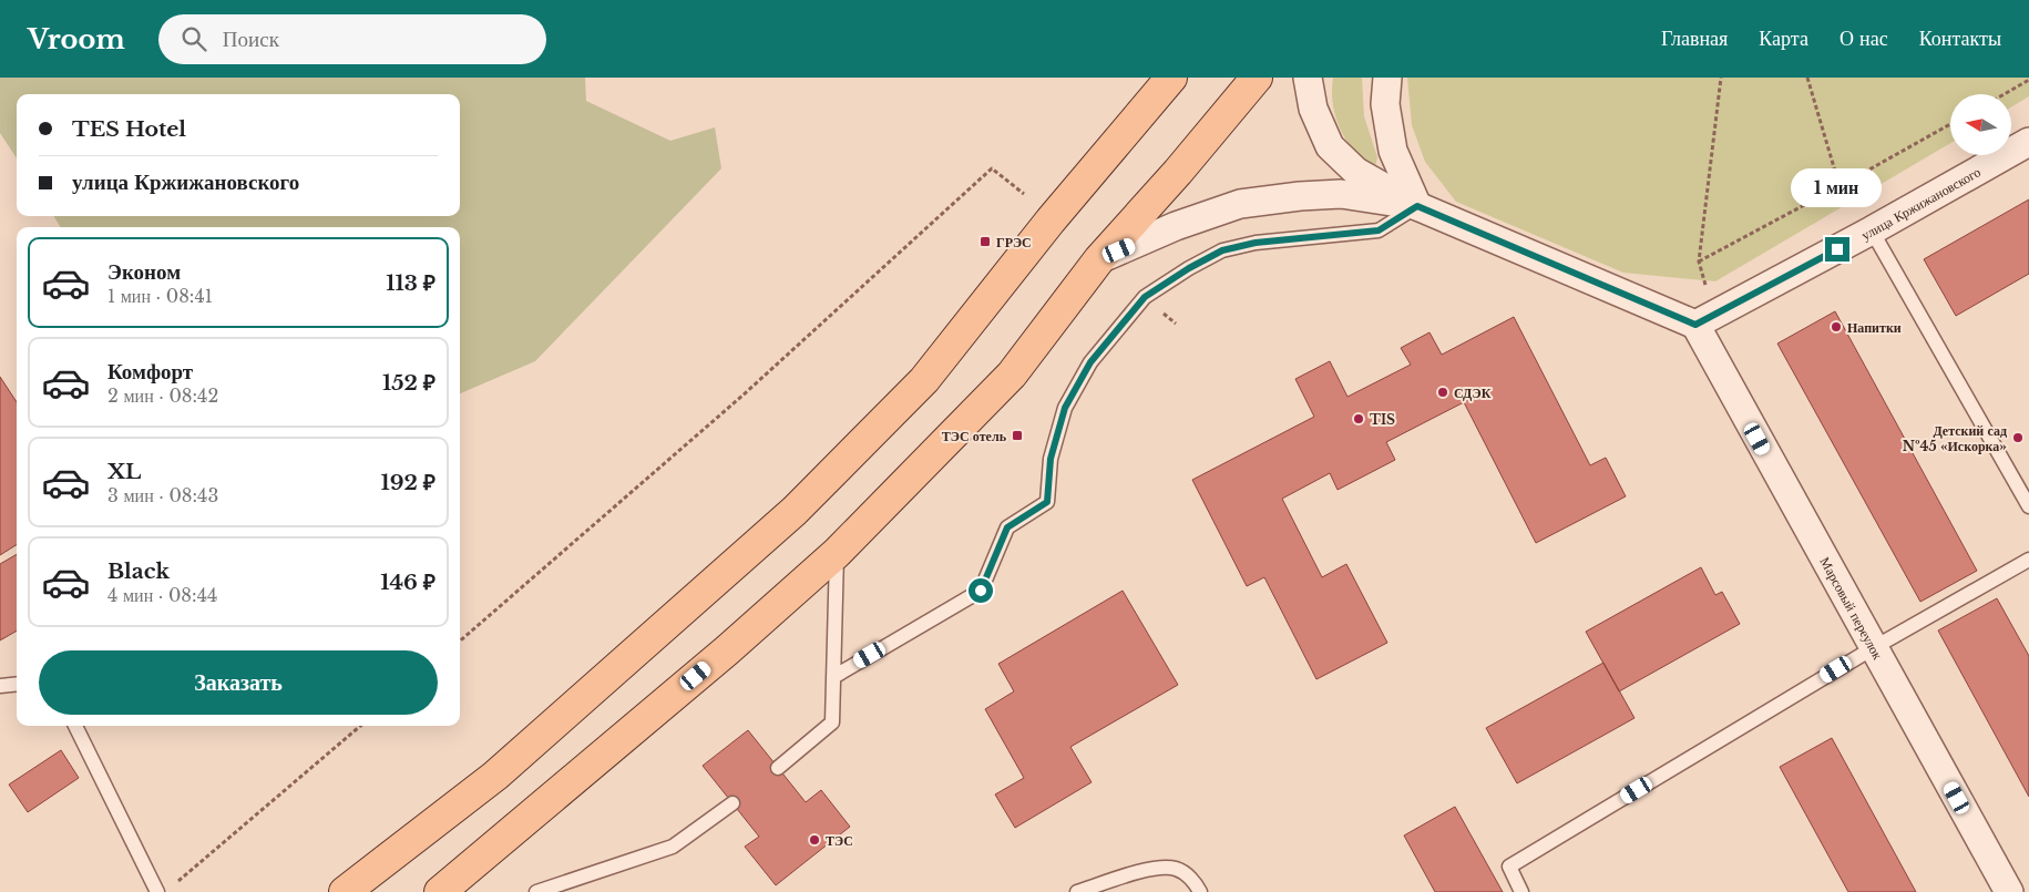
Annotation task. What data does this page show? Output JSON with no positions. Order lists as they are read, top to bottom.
{
  "streets": {
    "street": ["улица Кржижановского", "Марсовый переулок"]
  },
  "crossings": [
    ["улица Кржижановского", "Марсовый переулок"]
  ],
  "places": {
    "transit": ["ГРЭС", "ТЭС отель"],
    "other": [
      "Напитки",
      "СДЭК",
      "TIS",
      "Детский сад №45 «Искорка»",
      "ТЭС"
    ]
  },
  "north": "left",
  "page": {
    "header": "Vroom",
    "search": "Поиск",
    "nav": [
      "Главная",
      "Карта",
      "О нас",
      "Контакты"
    ],
    "banner": ["TES Hotel", "улица Кржижановского"],
    "bubble": "1 мин",
    "list": [
      {
        "name": "Эконом",
        "note": "1 мин · 08:41",
        "value": "113 ₽"
      },
      {
        "name": "Комфорт",
        "note": "2 мин · 08:42",
        "value": "152 ₽"
      },
      {
        "name": "XL",
        "note": "3 мин · 08:43",
        "value": "192 ₽"
      },
      {
        "name": "Black",
        "note": "4 мин · 08:44",
        "value": "146 ₽"
      }
    ],
    "buttons": "Заказать"
  }
}
